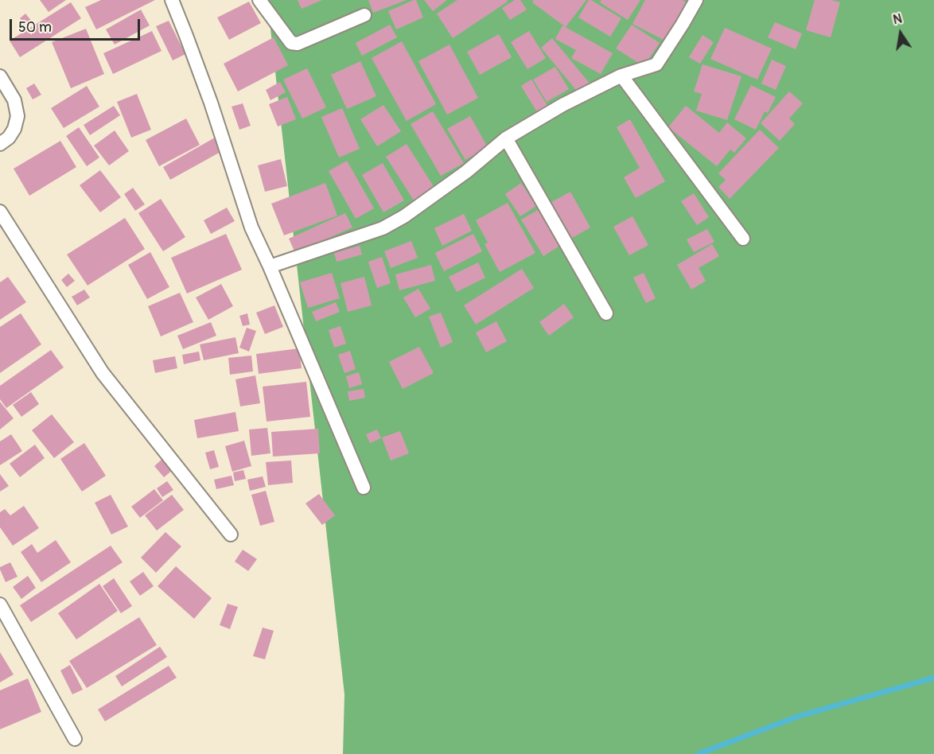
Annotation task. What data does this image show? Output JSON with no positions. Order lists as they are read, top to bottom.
{
  "scale_bar": "50 m",
  "north": "top"
}
